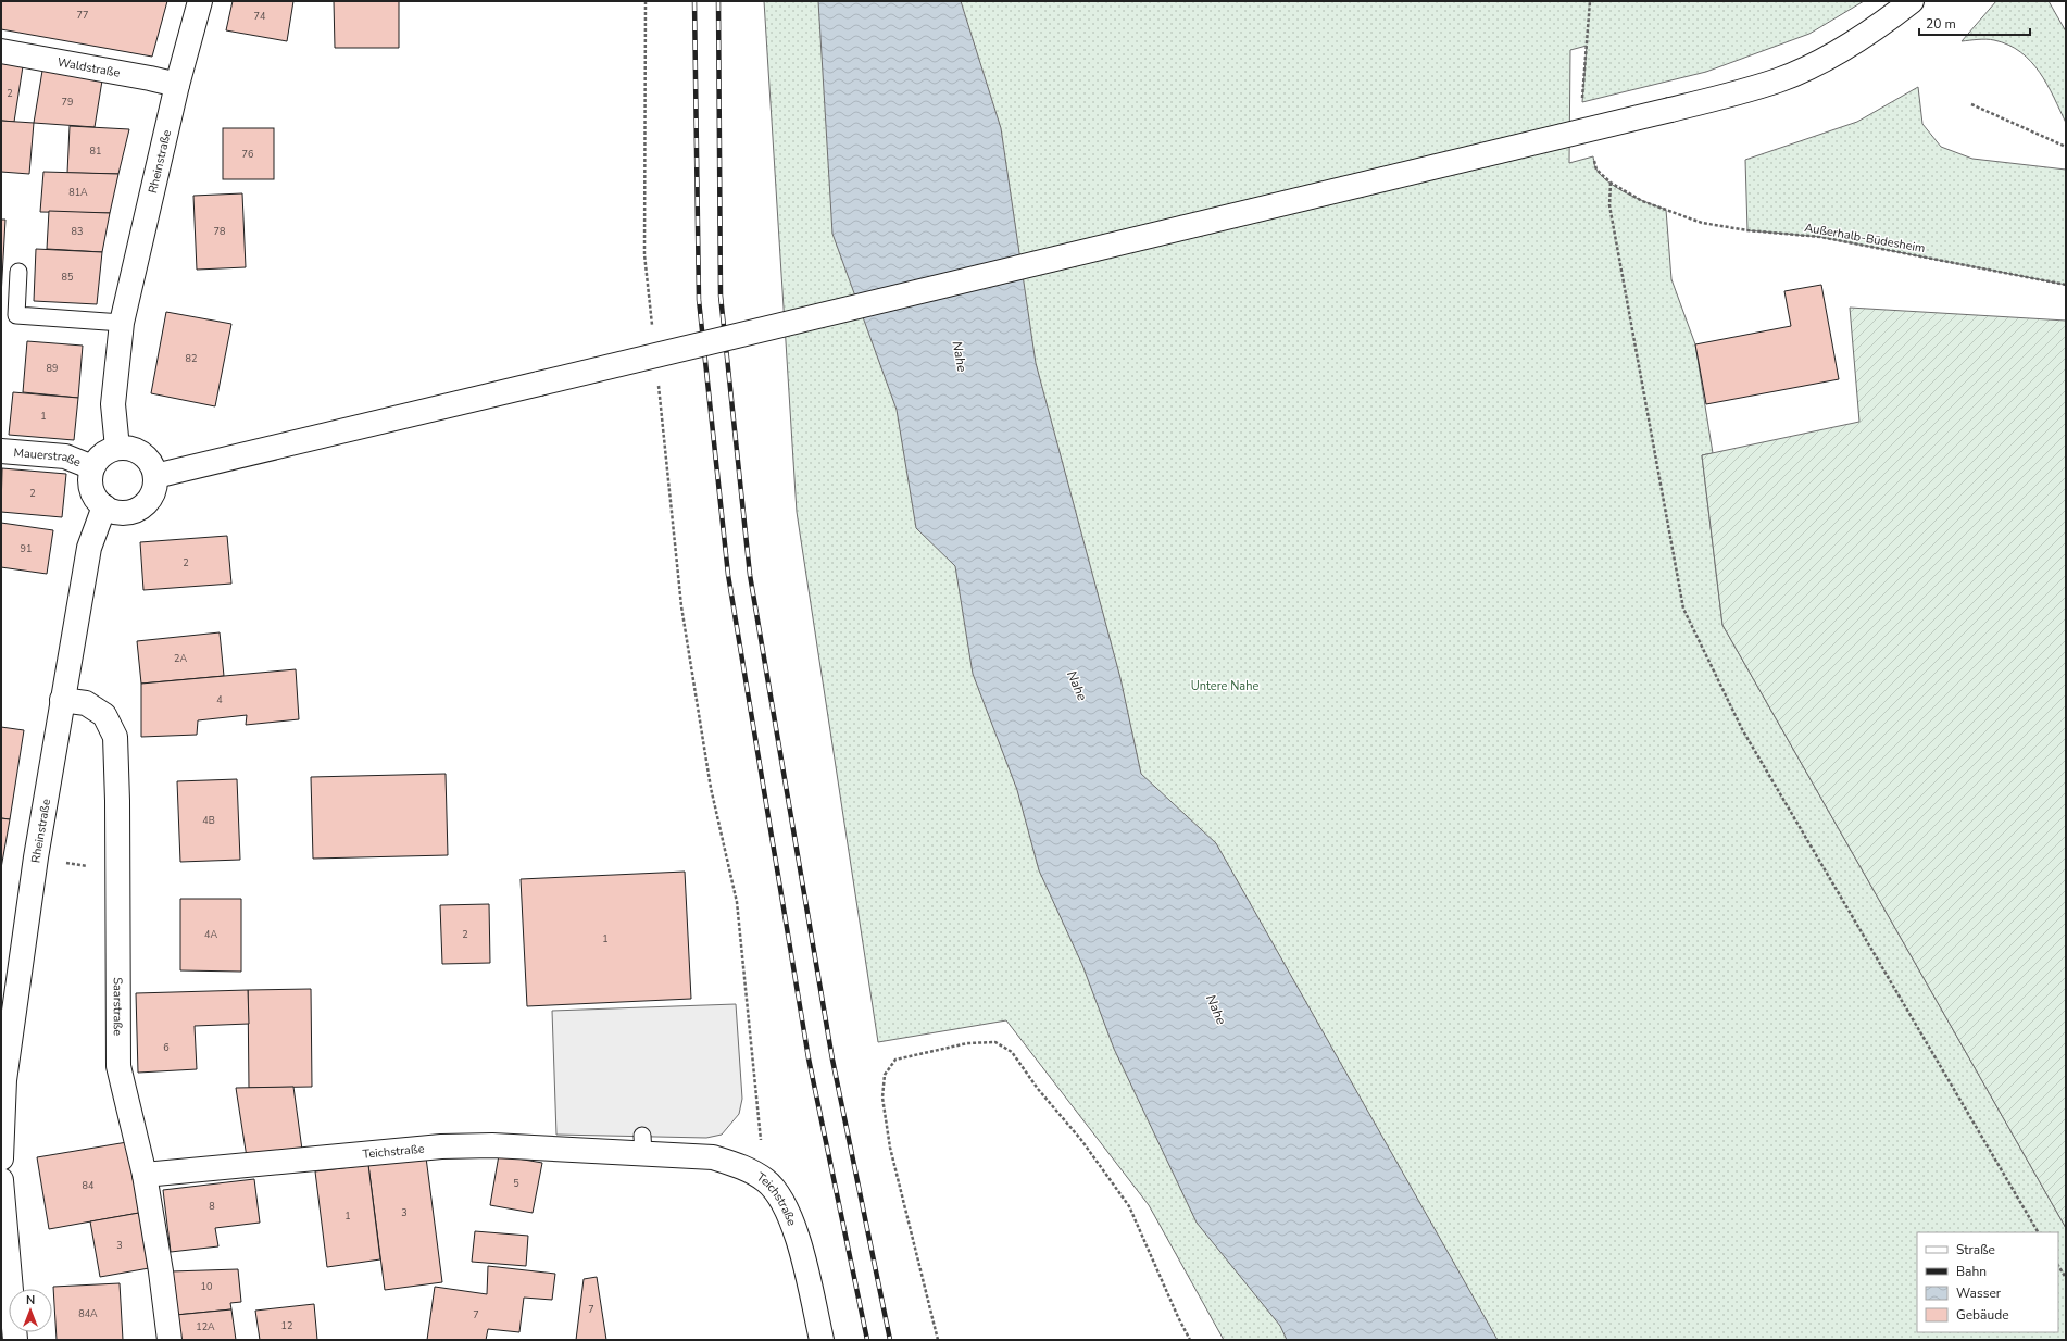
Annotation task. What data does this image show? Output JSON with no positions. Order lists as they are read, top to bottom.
{
  "streets": {
    "street": [
      "Waldstraße",
      "Rheinstraße",
      "Mauerstraße",
      "Saarstraße",
      "Teichstraße"
    ],
    "path": ["Außerhalb-Büdesheim"]
  },
  "crossings": [
    ["Waldstraße", "Rheinstraße"],
    ["Rheinstraße", "Mauerstraße"],
    ["Rheinstraße", "Saarstraße"],
    ["Saarstraße", "Teichstraße"]
  ],
  "water": ["Nahe"],
  "parks": ["Untere Nahe"],
  "house_numbers": [
    "77",
    "74",
    "2",
    "79",
    "81",
    "76",
    "81A",
    "83",
    "78",
    "85",
    "82",
    "89",
    "1",
    "2",
    "91",
    "2",
    "2A",
    "4",
    "4B",
    "4A",
    "2",
    "1",
    "6",
    "5",
    "84",
    "8",
    "3",
    "1",
    "3",
    "10",
    "7",
    "84A",
    "7",
    "12",
    "12A"
  ],
  "legend": [
    "Straße",
    "Bahn",
    "Wasser",
    "Gebäude"
  ],
  "scale_bar": "20 m",
  "north": "top"
}
